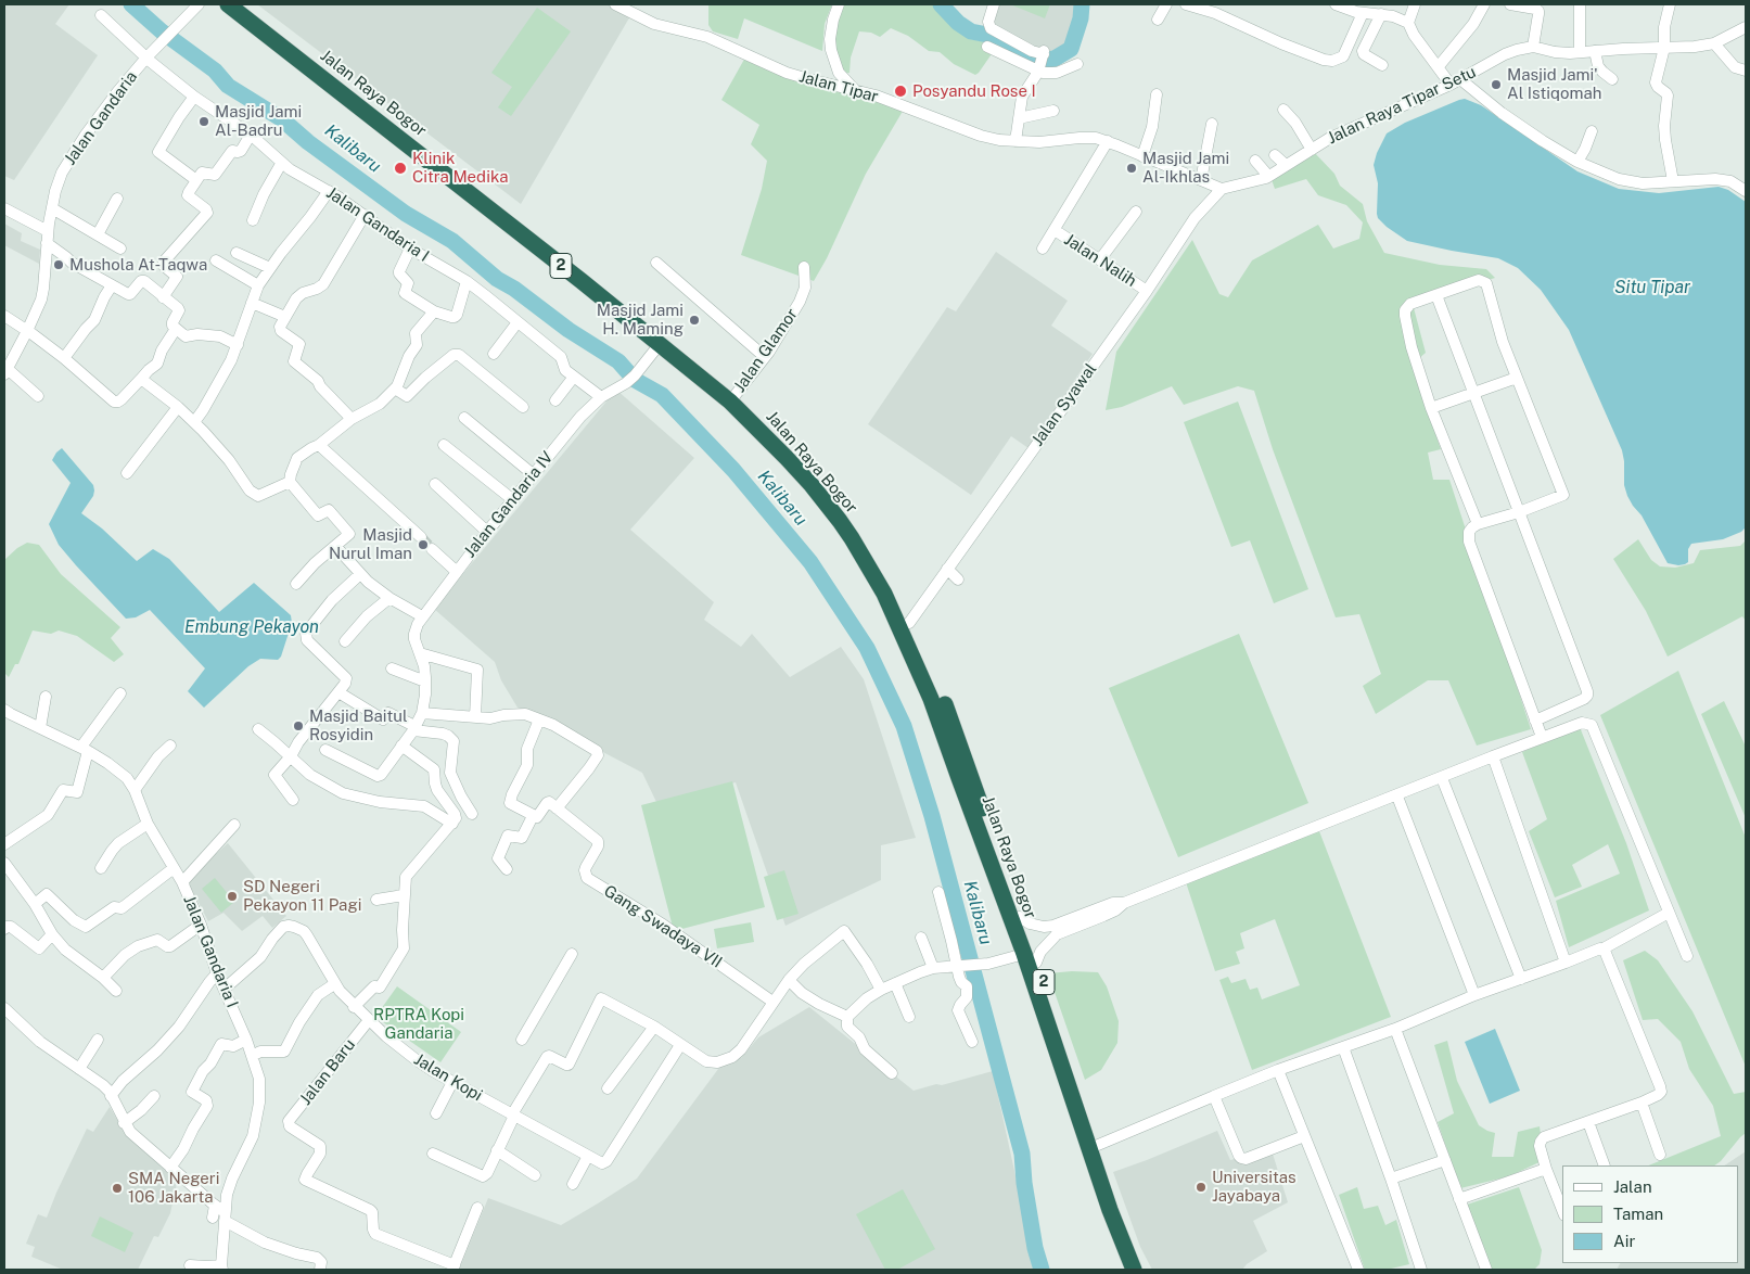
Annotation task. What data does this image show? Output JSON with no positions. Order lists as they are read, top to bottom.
{
  "streets": {
    "highway": ["Jalan Raya Bogor", "2"],
    "street": [
      "Jalan Tipar",
      "Jalan Raya Tipar Setu",
      "Jalan Gandaria",
      "Jalan Gandaria I",
      "Jalan Nalih",
      "Jalan Glamor",
      "Jalan Syawal",
      "Jalan Gandaria IV",
      "Gang Swadaya VII",
      "Jalan Baru",
      "Jalan Kopi"
    ]
  },
  "crossings": [
    ["Jalan Tipar", "Jalan Raya Tipar Setu"],
    ["Jalan Tipar", "Jalan Syawal"],
    ["Jalan Raya Bogor", "Jalan Glamor"],
    ["Jalan Raya Bogor", "Jalan Syawal"],
    ["Jalan Raya Bogor", "Jalan Gandaria IV"],
    ["Jalan Raya Tipar Setu", "Jalan Syawal"],
    ["Jalan Gandaria", "Jalan Gandaria I"],
    ["Jalan Gandaria I", "Jalan Gandaria IV"],
    ["Jalan Gandaria I", "Jalan Kopi"],
    ["Jalan Nalih", "Jalan Syawal"],
    ["Jalan Baru", "Jalan Kopi"]
  ],
  "water": ["Kalibaru", "Situ Tipar", "Embung Pekayon"],
  "parks": ["RPTRA Kopi Gandaria"],
  "places": [
    "Masjid Jami' Al Istiqomah",
    "Posyandu Rose I",
    "Masjid Jami Al-Badru",
    "Klinik Citra Medika",
    "Masjid Jami Al-Ikhlas",
    "Mushola At-Taqwa",
    "Masjid Jami H. Maming",
    "Masjid Nurul Iman",
    "Masjid Baitul Rosyidin",
    "SD Negeri Pekayon 11 Pagi",
    "Universitas Jayabaya",
    "SMA Negeri 106 Jakarta"
  ],
  "legend": ["Jalan", "Taman", "Air"]
}
